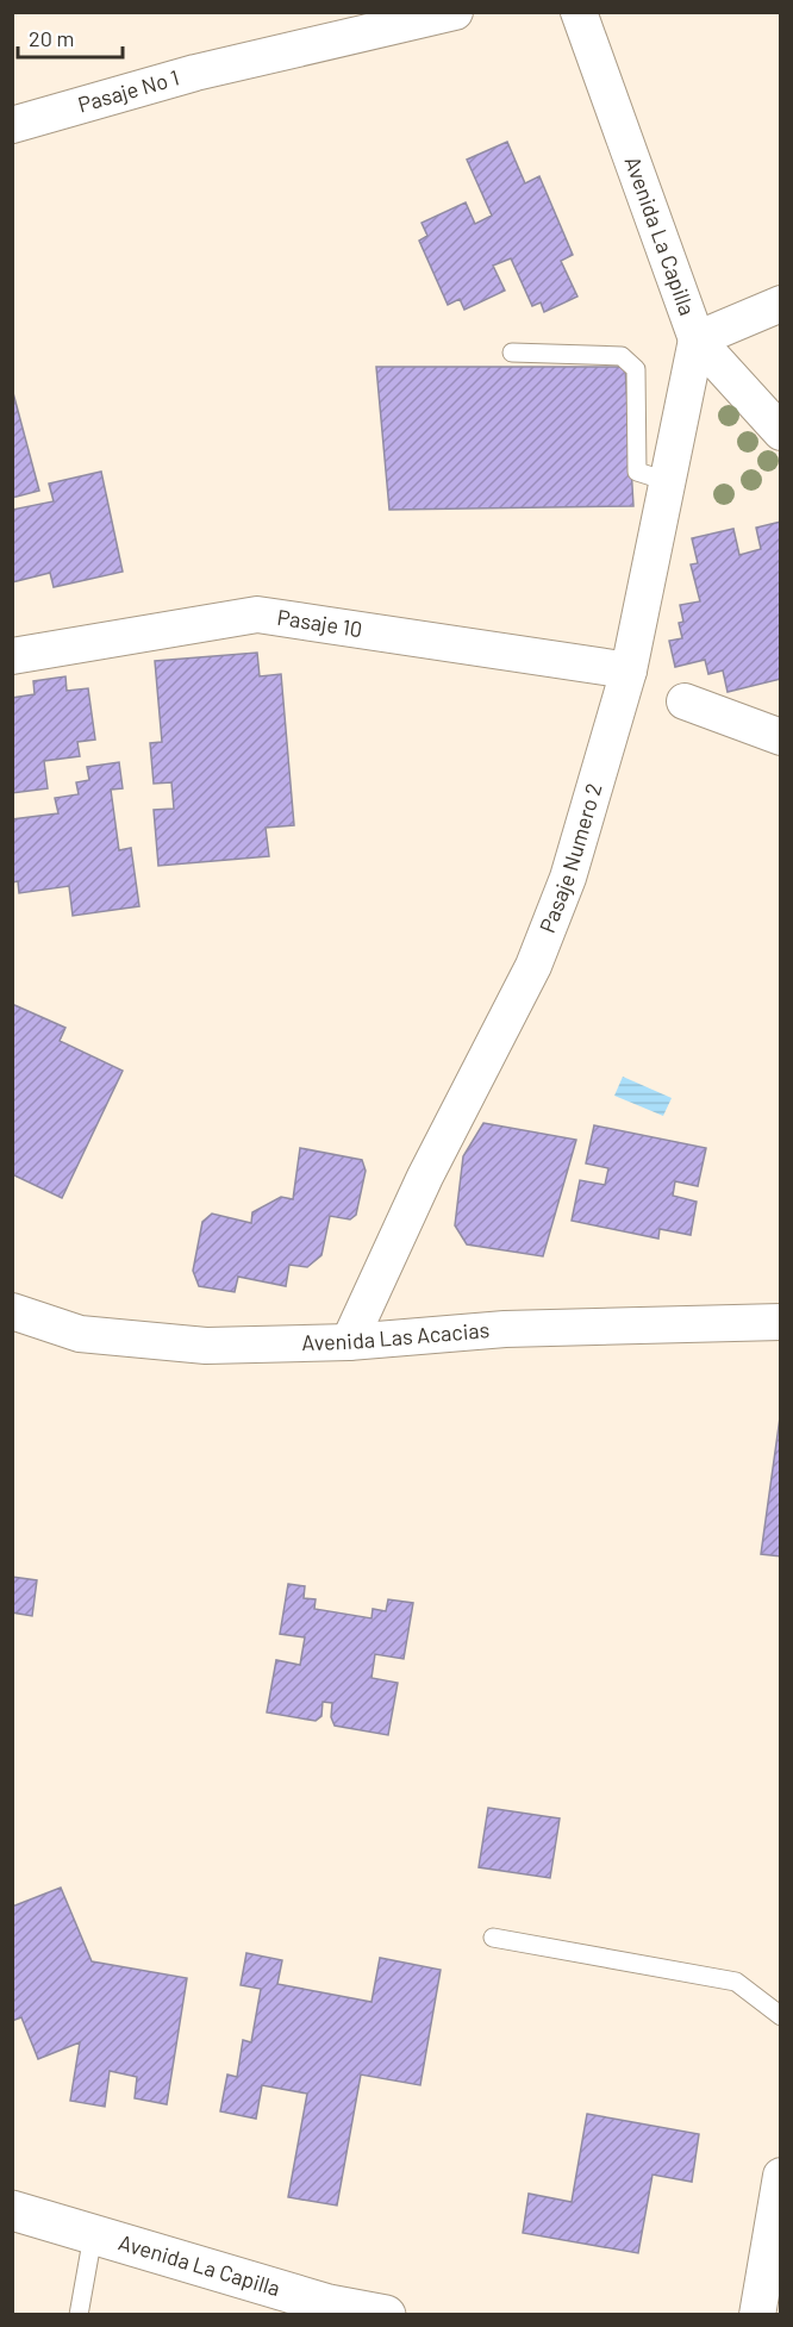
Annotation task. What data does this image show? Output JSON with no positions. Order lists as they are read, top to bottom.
{
  "streets": {
    "street": [
      "Pasaje No 1",
      "Avenida La Capilla",
      "Pasaje 10",
      "Pasaje Numero 2",
      "Avenida Las Acacias"
    ]
  },
  "crossings": [
    ["Avenida La Capilla", "Pasaje Numero 2"],
    ["Pasaje 10", "Pasaje Numero 2"],
    ["Pasaje Numero 2", "Avenida Las Acacias"]
  ],
  "scale_bar": "20 m"
}
